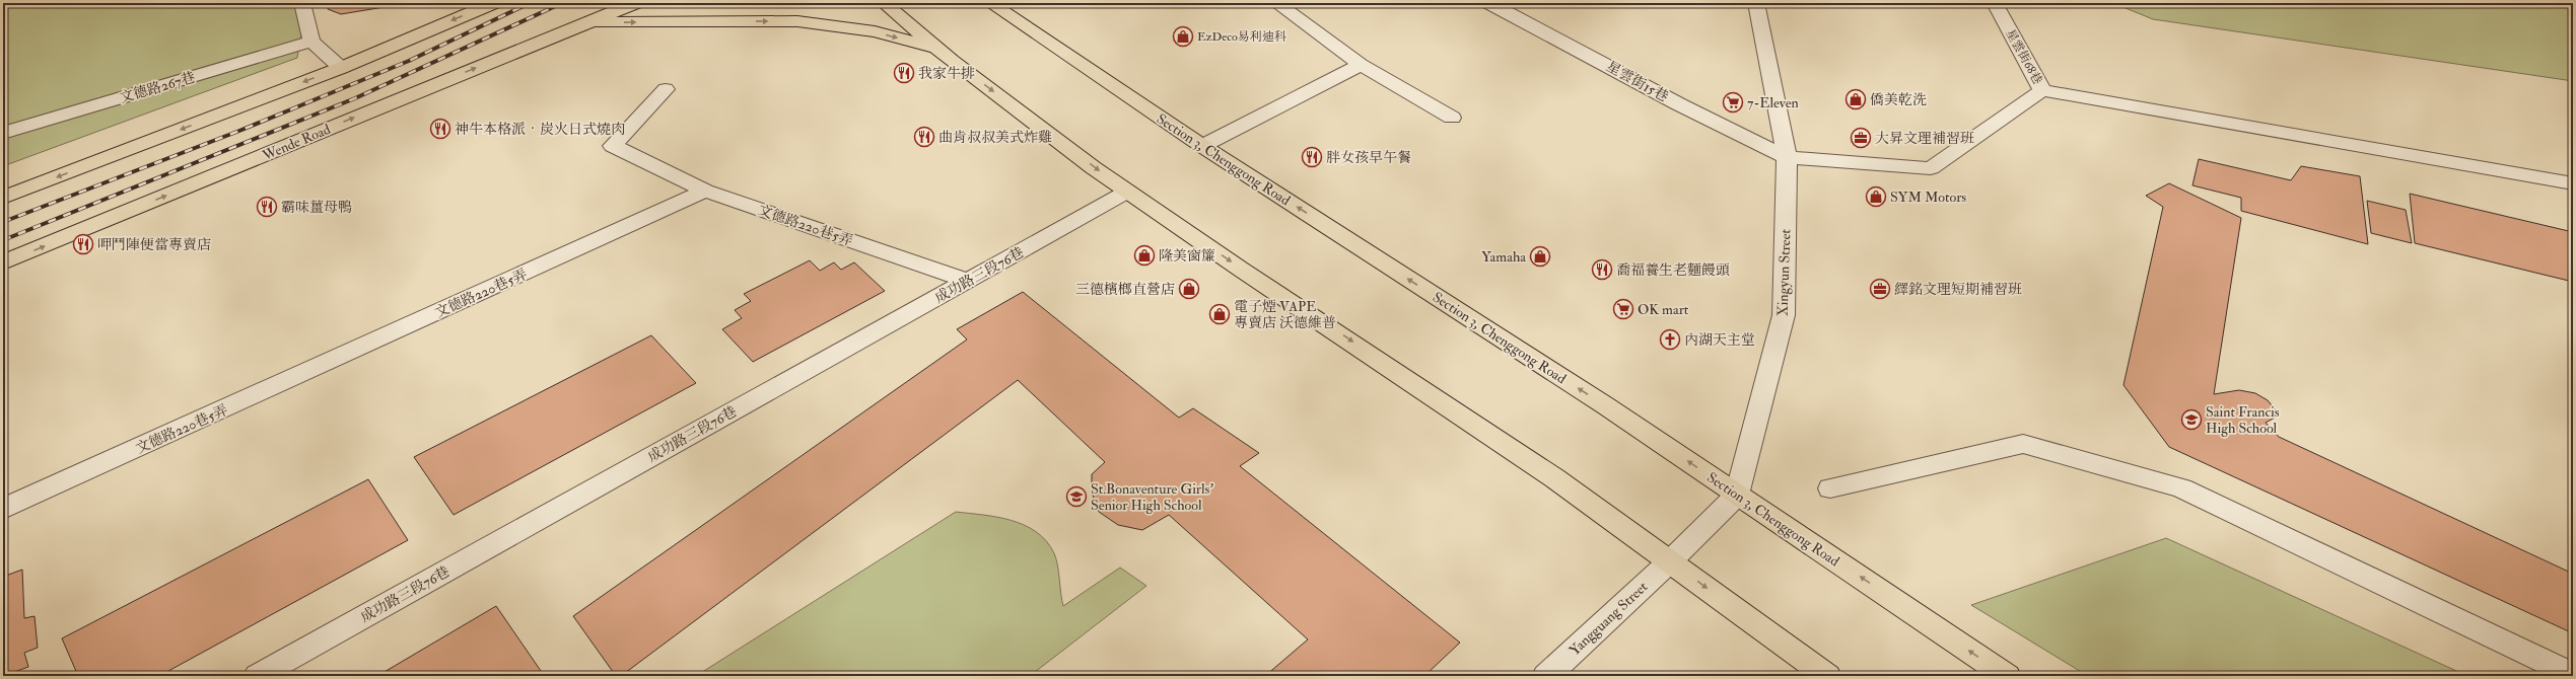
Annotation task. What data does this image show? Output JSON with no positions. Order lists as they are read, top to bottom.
{
  "streets": {
    "main road": ["Wende Road", "Section 3, Chenggong Road"],
    "street": [
      "星雲街68巷",
      "星雲街15巷",
      "文德路267巷",
      "文德路220巷5弄",
      "Xingyun Street",
      "成功路三段76巷",
      "Yangguang Street"
    ]
  },
  "crossings": [
    ["星雲街15巷", "Xingyun Street"],
    ["Section 3, Chenggong Road", "Xingyun Street"],
    ["文德路220巷5弄", "成功路三段76巷"]
  ],
  "places": {
    "shop": [
      "EzDeco易利迪科",
      "僑美乾洗",
      "SYM Motors",
      "隆美窗簾",
      "Yamaha",
      "三德檳榔直營店",
      "電子煙 VAPE 專賣店 沃德維普"
    ],
    "restaurant": [
      "我家牛排",
      "神牛本格派‧炭火日式燒肉",
      "曲肯叔叔美式炸雞",
      "胖女孩早午餐",
      "霸味薑母鴨",
      "呷鬥陣便當專賣店",
      "喬福養生老麵饅頭"
    ],
    "supermarket": ["7-Eleven", "OK mart"],
    "office": ["大昇文理補習班", "繹銘文理短期補習班"],
    "church": ["內湖天主堂"],
    "school or university": ["Saint Francis High School", "St.Bonaventure Girls' Senior High School"]
  }
}
